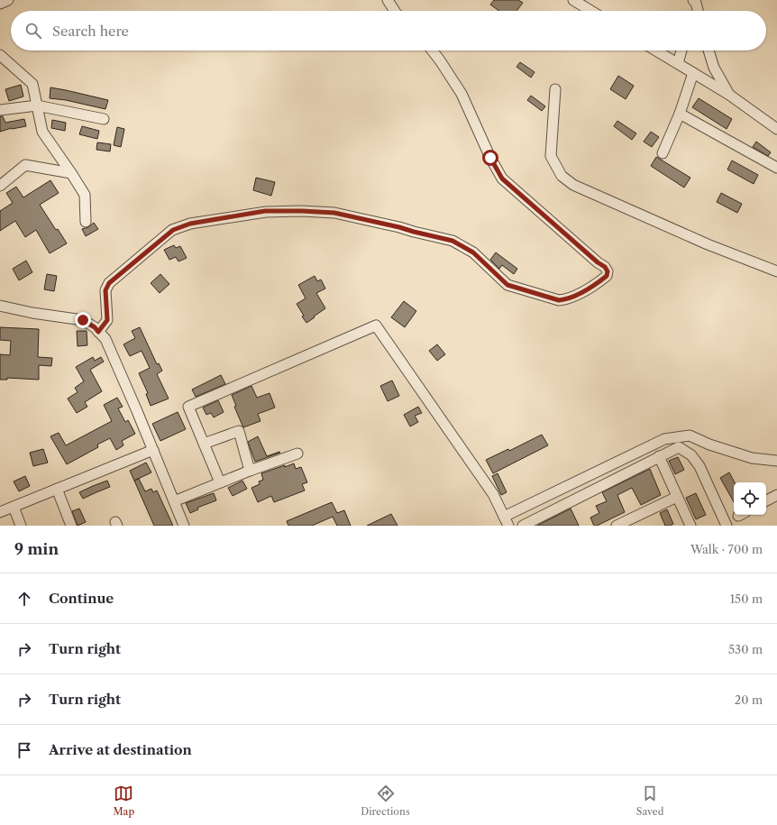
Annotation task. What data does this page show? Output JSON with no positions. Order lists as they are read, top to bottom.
{
  "page": {
    "search": "Search here",
    "heading": ["9 min", "Walk · 700 m"],
    "list": [
      ["Continue", "150 m"],
      ["Turn right", "530 m"],
      ["Turn right", "20 m"],
      "Arrive at destination"
    ],
    "nav": ["Map", "Directions", "Saved"]
  }
}
